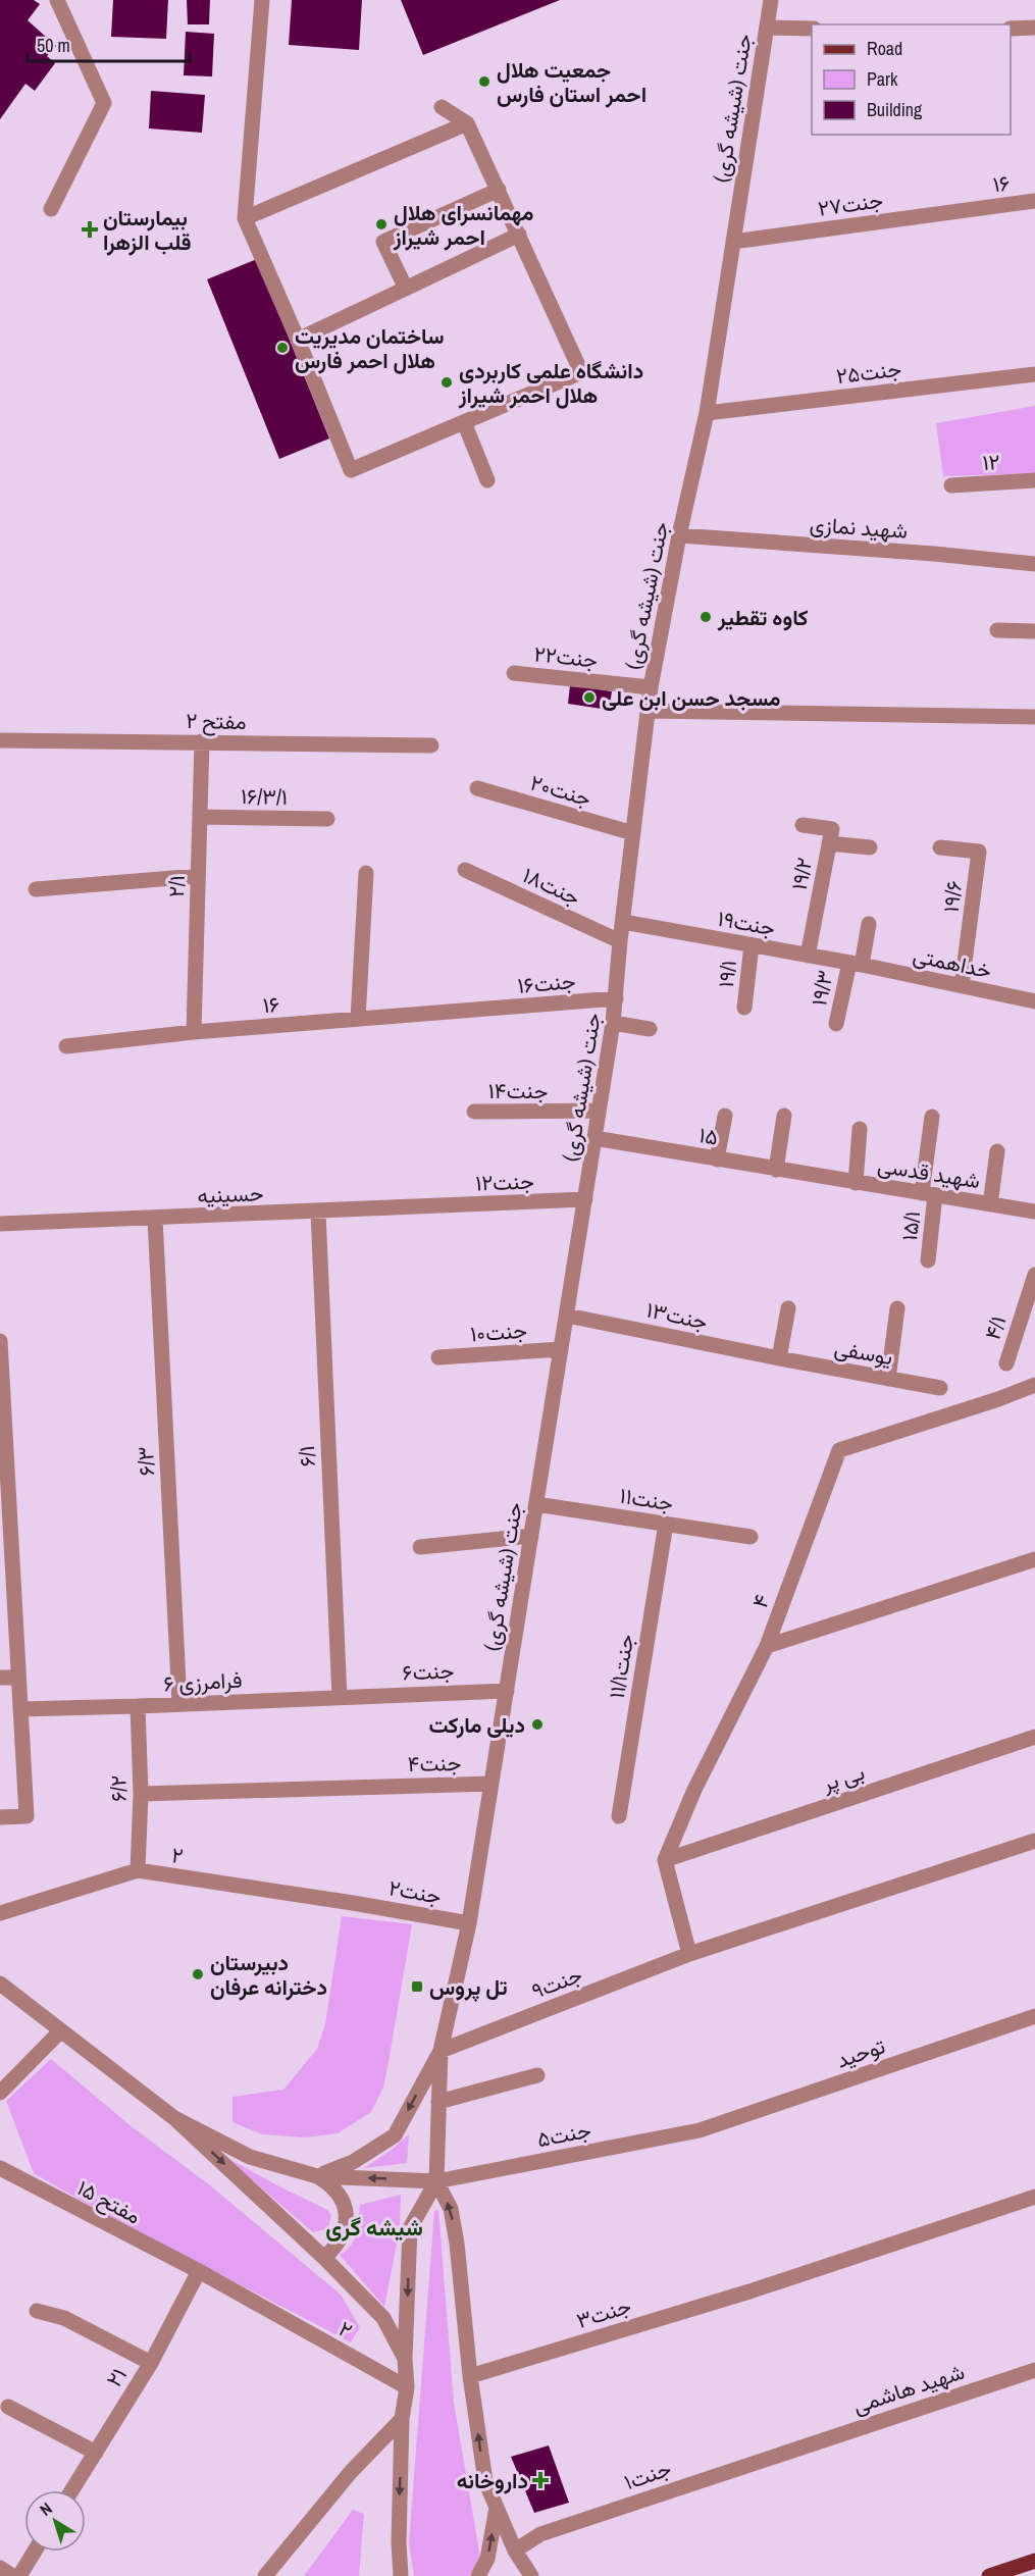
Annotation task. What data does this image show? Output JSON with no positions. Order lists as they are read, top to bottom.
{
  "streets": {
    "street": [
      "جنت (شیشه گری)",
      "۱۶",
      "جنت۲۷",
      "جنت۲۵",
      "۱۲",
      "شهید نمازی",
      "جنت۲۲",
      "مفتح ۲",
      "جنت۲۰",
      "۱۶/۳/۱",
      "۱۹/۲",
      "۲/۱",
      "جنت۱۸",
      "۱۹/۶",
      "جنت۱۹",
      "خداهمتی",
      "۱۹/۱",
      "جنت۱۶",
      "۱۹/۳",
      "جنت۱۴",
      "۱۵",
      "شهید قدسی",
      "جنت۱۲",
      "حسینیه",
      "۱۵/۱",
      "جنت۱۳",
      "۴/۱",
      "جنت۱۰",
      "یوسفی",
      "۶/۱",
      "۶/۳",
      "جنت۱۱",
      "۴",
      "جنت۱۱/۱",
      "جنت۶",
      "فرامرزی ۶",
      "جنت۴",
      "بی پر",
      "۶/۲",
      "۲",
      "جنت۲",
      "جنت۹",
      "توحید",
      "جنت۵",
      "مفتح ۱۵",
      "جنت۳",
      "۲۱",
      "شهید هاشمی",
      "جنت۱"
    ]
  },
  "crossings": [
    ["جنت (شیشه گری)", "جنت۲۷"],
    ["جنت (شیشه گری)", "جنت۲۵"],
    ["جنت (شیشه گری)", "شهید نمازی"],
    ["جنت (شیشه گری)", "جنت۲۲"],
    ["جنت (شیشه گری)", "جنت۲۰"],
    ["جنت (شیشه گری)", "جنت۱۸"],
    ["جنت (شیشه گری)", "جنت۱۹"],
    ["جنت (شیشه گری)", "جنت۱۶"],
    ["جنت (شیشه گری)", "جنت۱۴"],
    ["جنت (شیشه گری)", "۱۵"],
    ["جنت (شیشه گری)", "جنت۱۲"],
    ["جنت (شیشه گری)", "جنت۱۳"],
    ["جنت (شیشه گری)", "جنت۱۰"],
    ["جنت (شیشه گری)", "جنت۱۱"],
    ["جنت (شیشه گری)", "جنت۶"],
    ["جنت (شیشه گری)", "جنت۴"],
    ["جنت (شیشه گری)", "جنت۲"],
    ["جنت (شیشه گری)", "جنت۹"],
    ["جنت (شیشه گری)", "جنت۵"],
    ["۱۶", "جنت۲۷"],
    ["۱۶", "۲/۱"],
    ["۱۶", "جنت۱۶"],
    ["مفتح ۲", "۲/۱"],
    ["۱۶/۳/۱", "۲/۱"],
    ["۱۹/۲", "جنت۱۹"],
    ["۱۹/۶", "خداهمتی"],
    ["جنت۱۹", "خداهمتی"],
    ["جنت۱۹", "۱۹/۱"],
    ["جنت۱۹", "۱۹/۳"],
    ["خداهمتی", "۱۹/۳"],
    ["۱۵", "شهید قدسی"],
    ["شهید قدسی", "۱۵/۱"],
    ["جنت۱۲", "حسینیه"],
    ["حسینیه", "۶/۱"],
    ["حسینیه", "۶/۳"],
    ["جنت۱۳", "یوسفی"],
    ["۶/۱", "فرامرزی ۶"],
    ["۶/۳", "فرامرزی ۶"],
    ["جنت۱۱", "جنت۱۱/۱"],
    ["۴", "بی پر"],
    ["جنت۶", "فرامرزی ۶"],
    ["فرامرزی ۶", "۶/۲"],
    ["جنت۴", "۶/۲"],
    ["۶/۲", "۲"],
    ["۲", "جنت۲"],
    ["۲", "مفتح ۱۵"],
    ["۲", "۲۱"],
    ["توحید", "جنت۵"],
    ["مفتح ۱۵", "۲۱"],
    ["شهید هاشمی", "جنت۱"]
  ],
  "districts": ["شیشه گری"],
  "places": {
    "other": [
      "جمعیت هلال احمر استان فارس",
      "مهمانسرای هلال احمر شیراز",
      "ساختمان مدیریت هلال احمر فارس",
      "دانشگاه علمی کاربردی هلال احمر شیراز",
      "کاوه تقطیر",
      "مسجد حسن ابن علی",
      "دیلی مارکت",
      "دبیرستان دخترانه عرفان"
    ],
    "health": ["بیمارستان قلب الزهرا", "داروخانه"],
    "transit": ["تل پروس"]
  },
  "legend": ["Road", "Park", "Building"],
  "scale_bar": "50 m",
  "north": "top left"
}
